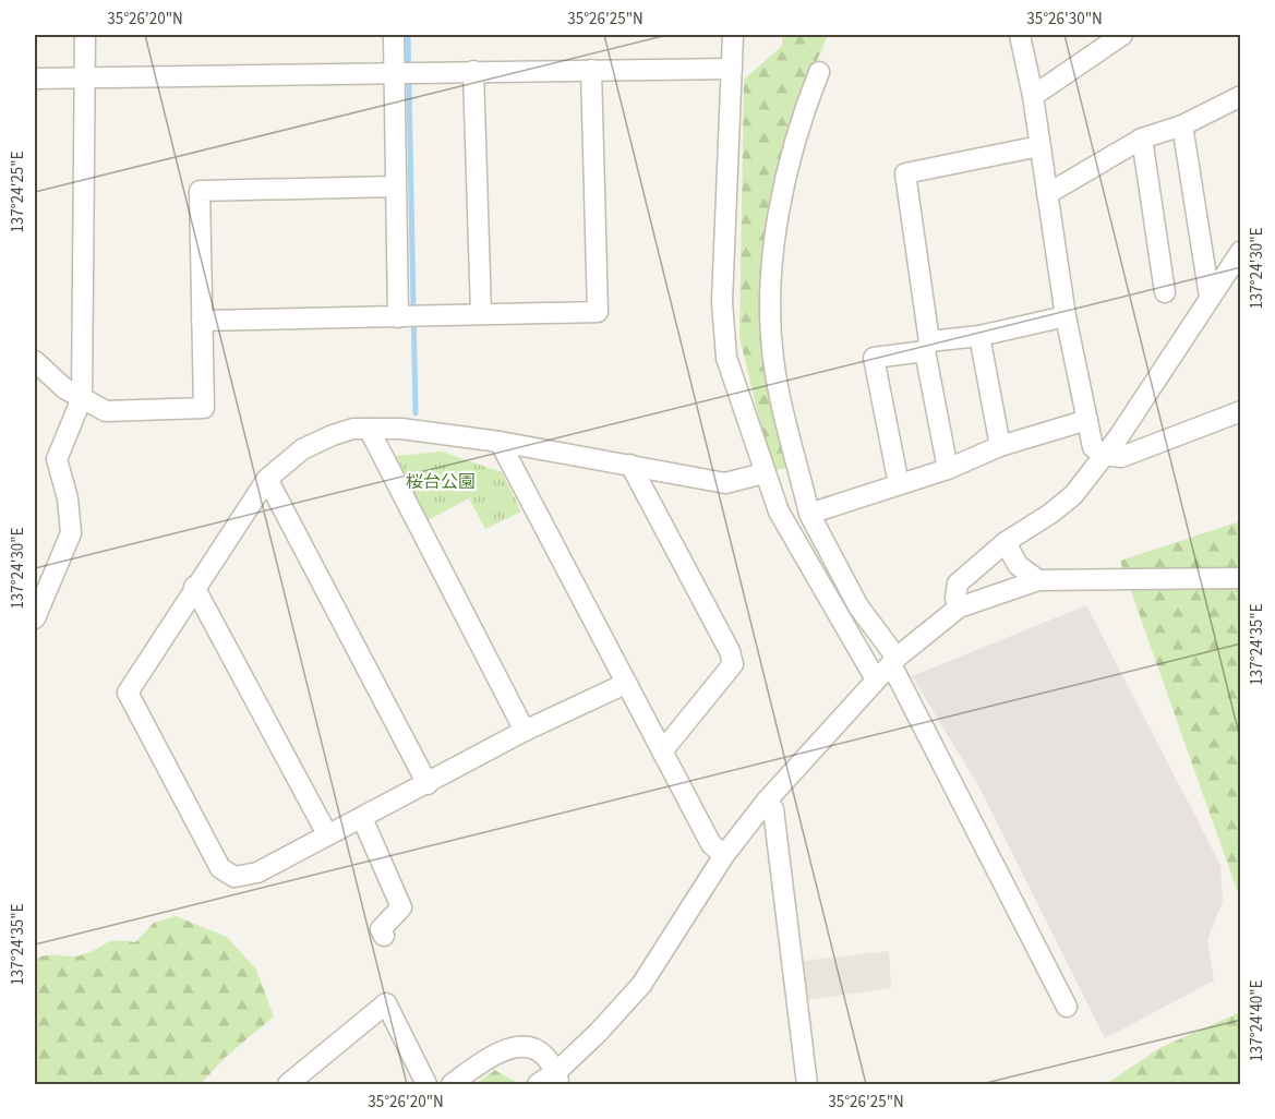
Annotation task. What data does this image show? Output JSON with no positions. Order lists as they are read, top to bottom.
{
  "parks": ["桜台公園"],
  "coordinates": [
    "35°26'20\"N",
    "35°26'25\"N",
    "35°26'30\"N",
    "137°24'25\"E",
    "137°24'30\"E",
    "137°24'35\"E",
    "137°24'40\"E"
  ]
}
